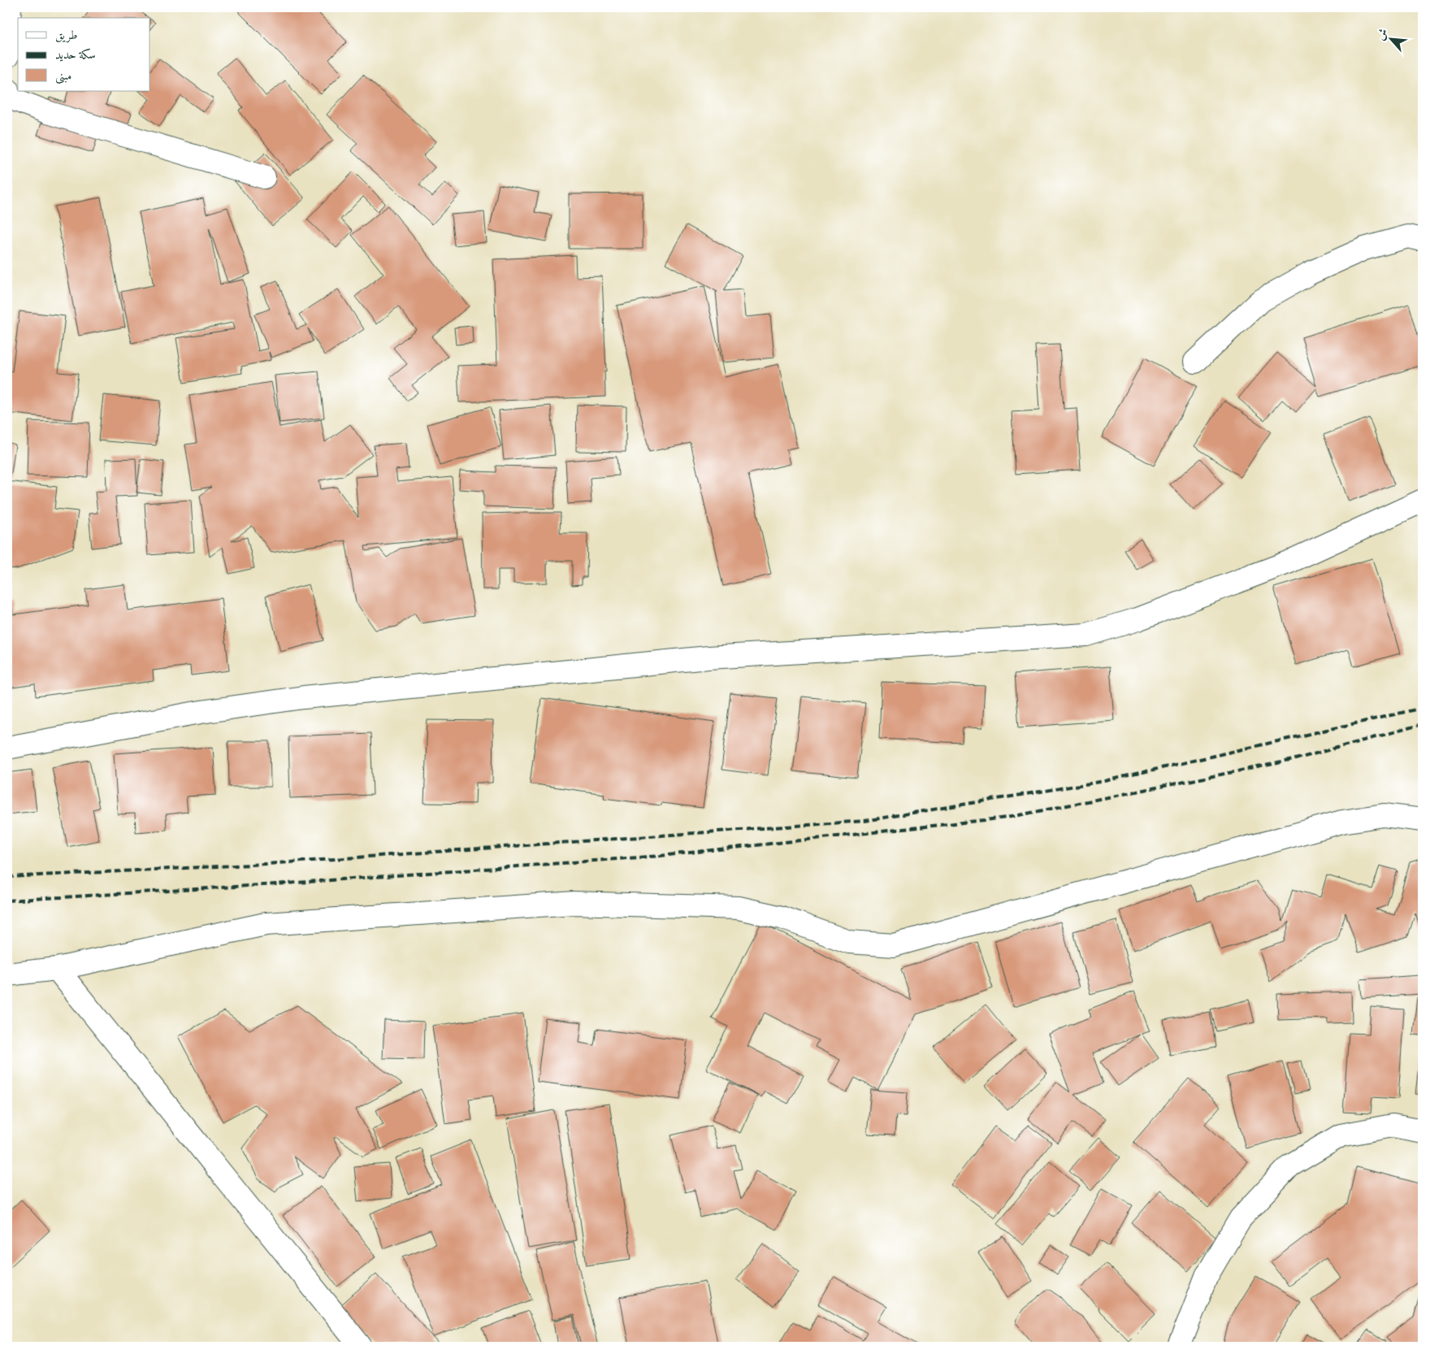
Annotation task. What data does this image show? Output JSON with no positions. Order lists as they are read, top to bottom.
{
  "legend": ["طريق", "سكة حديد", "مبنى"],
  "north": "top left"
}
